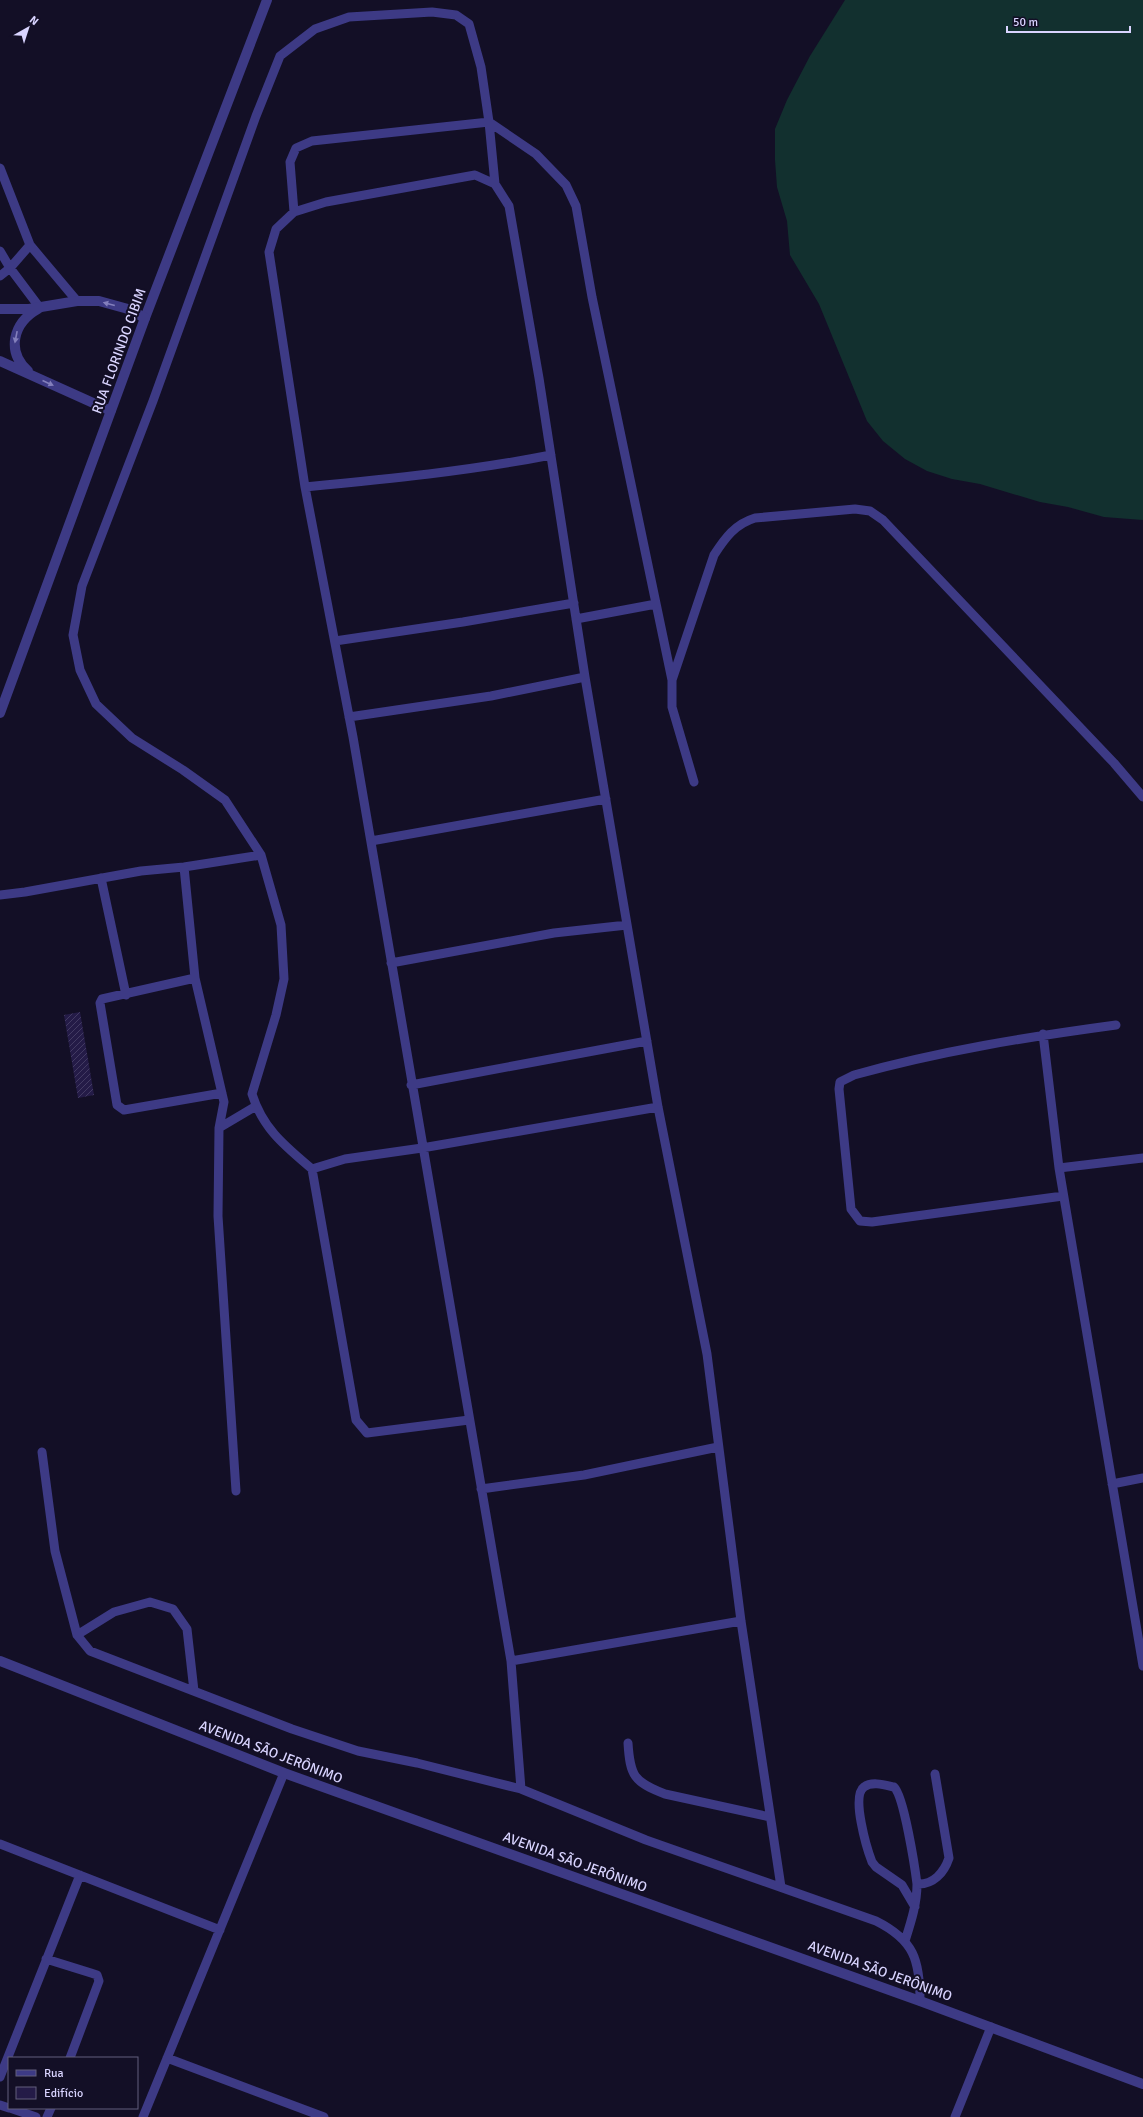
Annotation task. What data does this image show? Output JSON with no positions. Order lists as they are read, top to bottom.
{
  "streets": {
    "street": ["RUA FLORINDO CIBIM", "AVENIDA SÃO JERÔNIMO"]
  },
  "legend": ["Rua", "Edifício"],
  "scale_bar": "50 m",
  "north": "top right"
}
